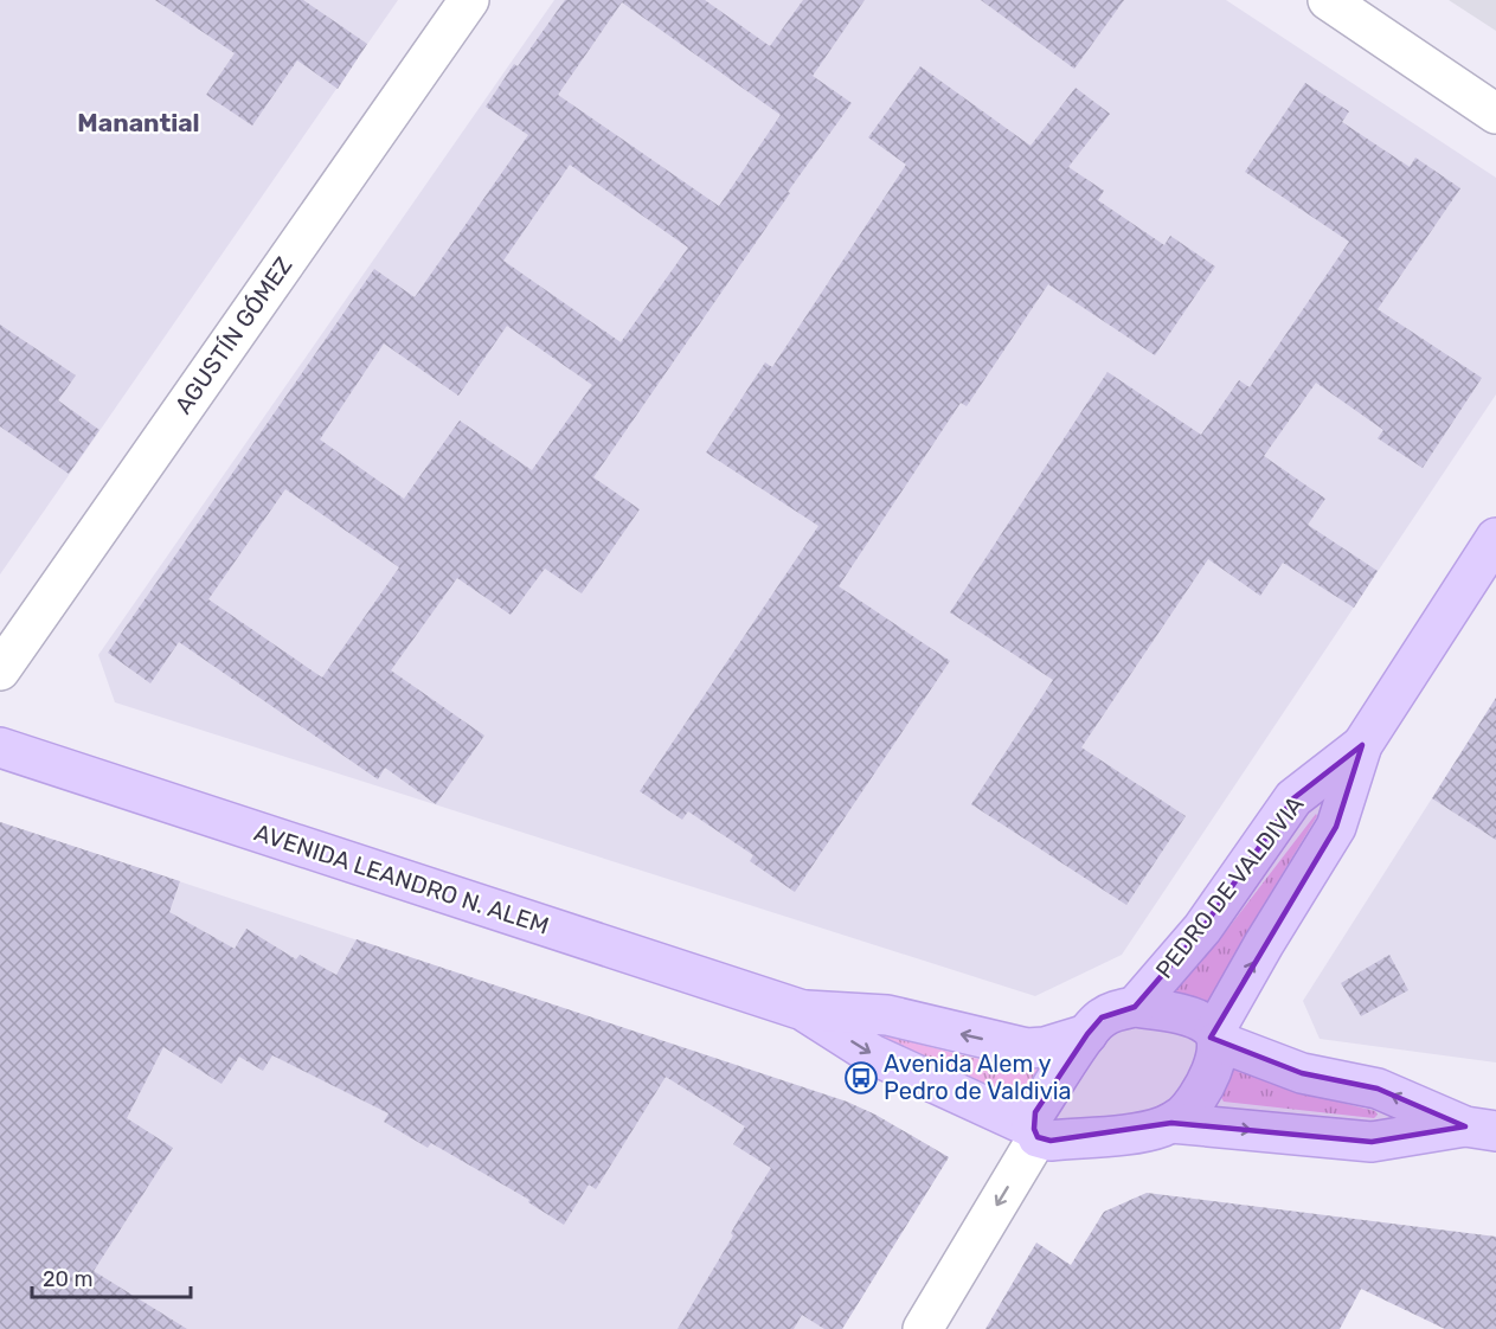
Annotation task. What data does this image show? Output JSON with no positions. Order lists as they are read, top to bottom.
{
  "streets": {
    "street": ["AGUSTÍN GÓMEZ", "AVENIDA LEANDRO N. ALEM", "PEDRO DE VALDIVIA"]
  },
  "districts": ["Manantial"],
  "places": {
    "bus stop": ["Avenida Alem y Pedro de Valdivia"]
  },
  "scale_bar": "20 m"
}
